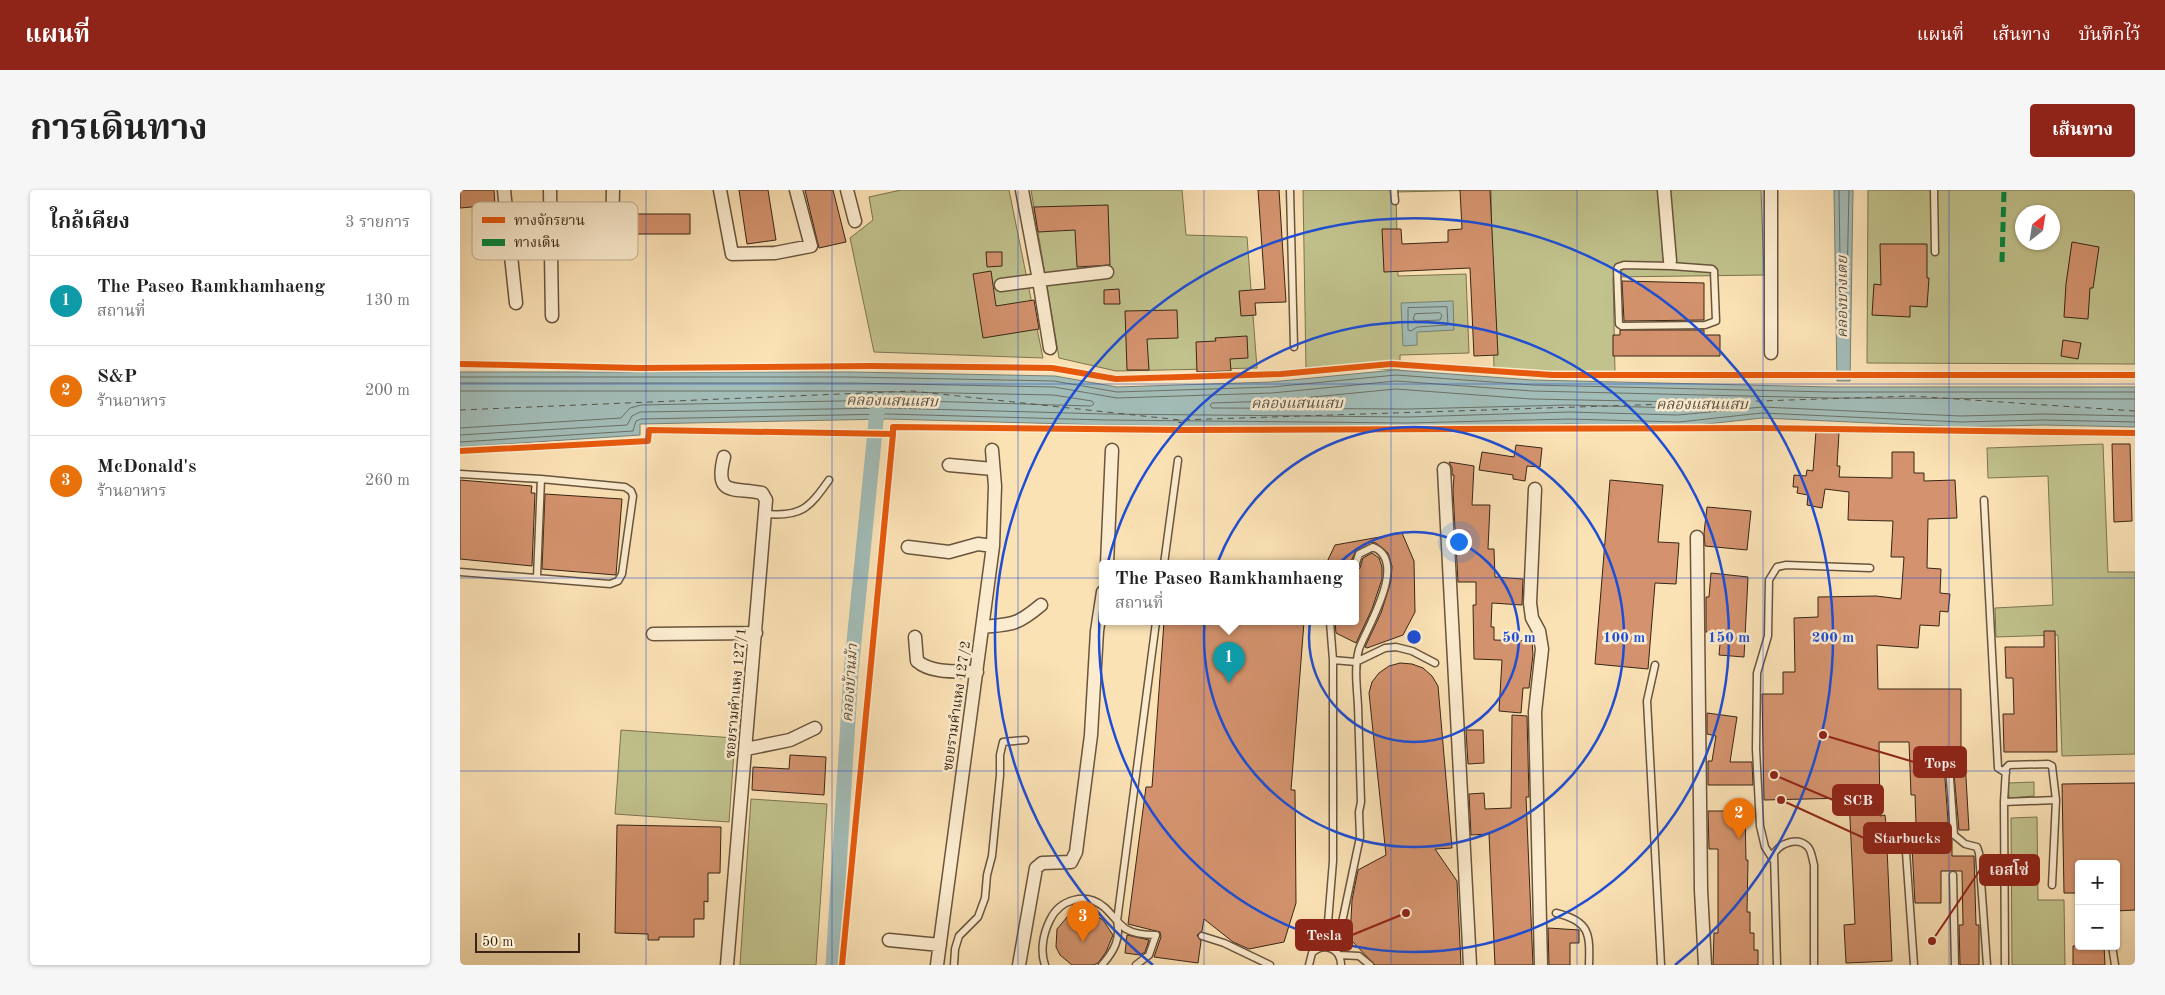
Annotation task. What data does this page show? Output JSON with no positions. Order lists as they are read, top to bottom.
{
  "streets": {
    "street": ["ซอยรามคำแหง 127/1", "ซอยรามคำแหง 127/2"]
  },
  "water": ["คลองบางเตย", "คลองแสนแสบ", "คลองบ้านม้า"],
  "places": [
    "Tops",
    "SCB",
    "Starbucks",
    "Tesla",
    "เอสโซ่"
  ],
  "legend": ["ทางจักรยาน", "ทางเดิน"],
  "scale_bar": "50 m",
  "north": "top right",
  "page": {
    "header": "แผนที่",
    "nav": ["แผนที่", "เส้นทาง", "บันทึกไว้"],
    "title": "การเดินทาง",
    "buttons": "เส้นทาง",
    "heading": ["ใกล้เคียง", "3 รายการ"],
    "list": [
      {
        "mark": "1",
        "name": "The Paseo Ramkhamhaeng",
        "note": "สถานที่",
        "value": "130 m"
      },
      {
        "mark": "2",
        "name": "S&P",
        "note": "ร้านอาหาร",
        "value": "200 m"
      },
      {
        "mark": "3",
        "name": "McDonald's",
        "note": "ร้านอาหาร",
        "value": "260 m"
      }
    ],
    "popup": ["The Paseo Ramkhamhaeng", "สถานที่"],
    "pins": ["1", "2", "3"],
    "map_buttons": ["+", "−"],
    "scale": "50 m"
  },
  "rings": [
    "50 m",
    "100 m",
    "150 m",
    "200 m"
  ]
}
